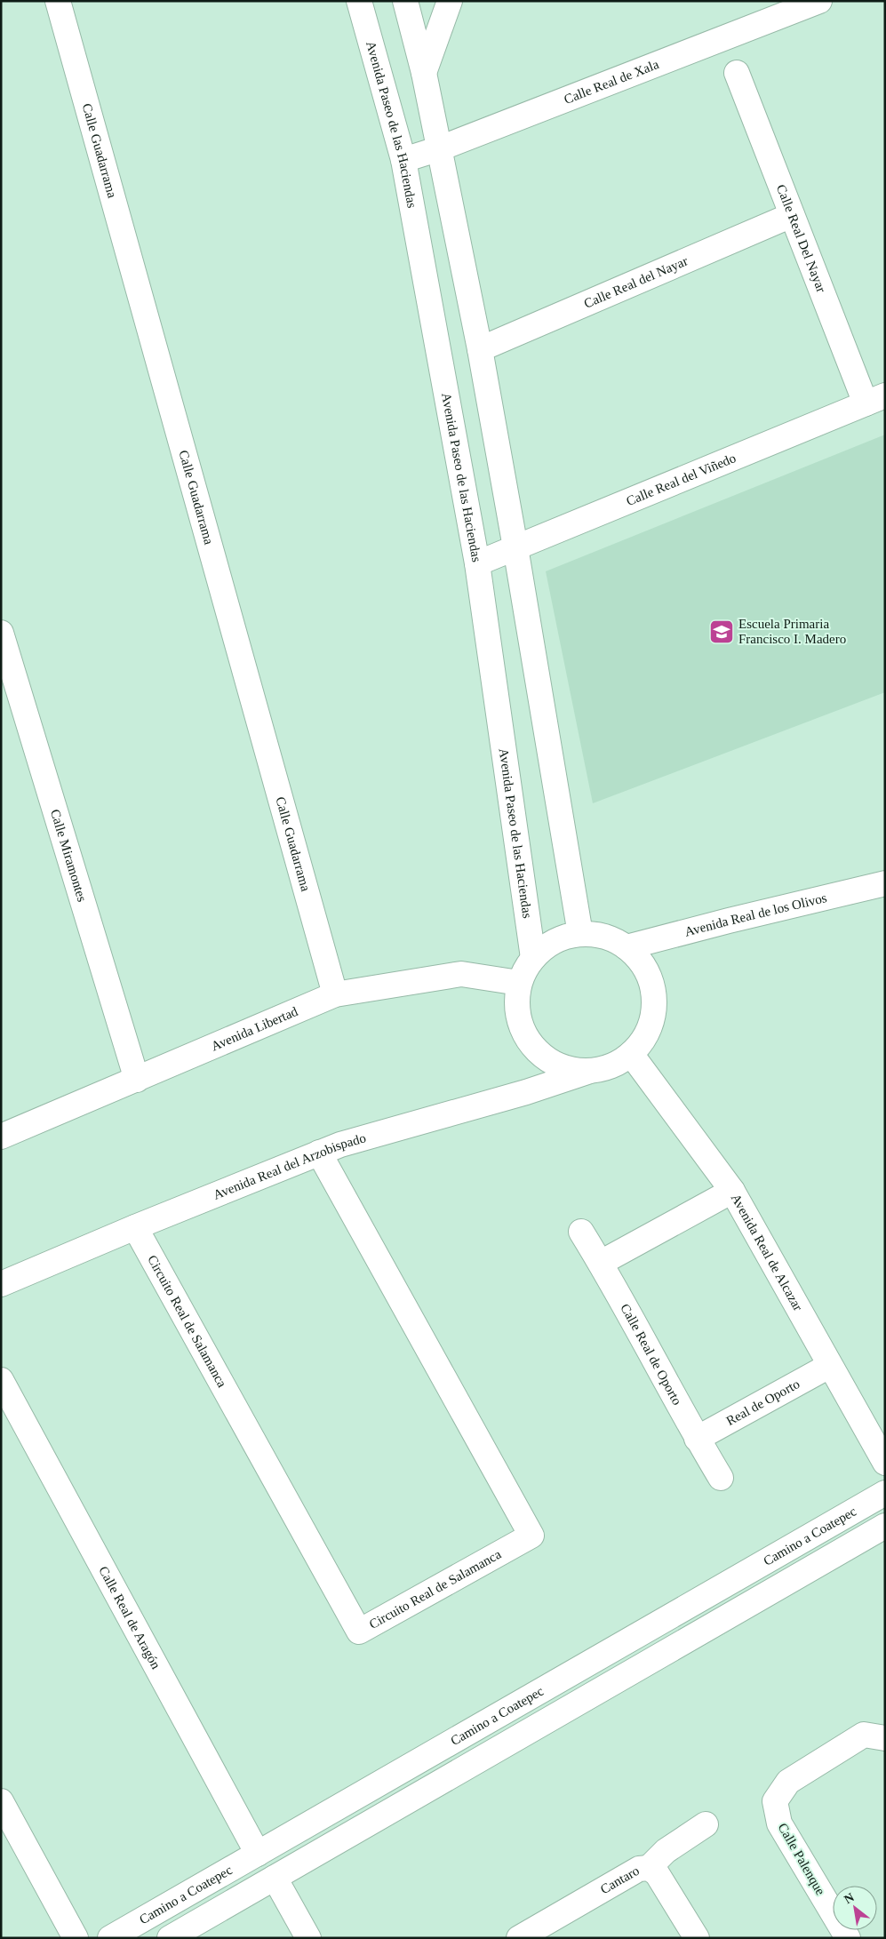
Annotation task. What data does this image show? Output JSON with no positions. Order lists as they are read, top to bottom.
{
  "streets": {
    "street": [
      "Calle Real de Xala",
      "Avenida Paseo de las Haciendas",
      "Calle Guadarrama",
      "Calle Real Del Nayar",
      "Calle Real del Nayar",
      "Calle Real del Viñedo",
      "Calle Miramontes",
      "Avenida Real de los Olivos",
      "Avenida Libertad",
      "Avenida Real del Arzobispado",
      "Avenida Real de Alcazar",
      "Circuito Real de Salamanca",
      "Calle Real de Oporto",
      "Real de Oporto",
      "Camino a Coatepec",
      "Calle Real de Aragón",
      "Calle Palenque",
      "Cantaro"
    ]
  },
  "crossings": [
    ["Calle Real de Xala", "Avenida Paseo de las Haciendas"],
    ["Avenida Paseo de las Haciendas", "Calle Real del Viñedo"],
    ["Avenida Paseo de las Haciendas", "Avenida Real de los Olivos"],
    ["Avenida Paseo de las Haciendas", "Avenida Libertad"],
    ["Avenida Paseo de las Haciendas", "Avenida Real del Arzobispado"],
    ["Avenida Paseo de las Haciendas", "Avenida Real de Alcazar"],
    ["Calle Guadarrama", "Avenida Libertad"],
    ["Calle Real Del Nayar", "Calle Real del Nayar"],
    ["Calle Real Del Nayar", "Calle Real del Viñedo"],
    ["Calle Miramontes", "Avenida Libertad"],
    ["Avenida Real de los Olivos", "Avenida Libertad"],
    ["Avenida Real de los Olivos", "Avenida Real del Arzobispado"],
    ["Avenida Real de los Olivos", "Avenida Real de Alcazar"],
    ["Avenida Libertad", "Avenida Real del Arzobispado"],
    ["Avenida Libertad", "Avenida Real de Alcazar"],
    ["Avenida Real del Arzobispado", "Avenida Real de Alcazar"],
    ["Avenida Real del Arzobispado", "Circuito Real de Salamanca"],
    ["Avenida Real de Alcazar", "Real de Oporto"],
    ["Calle Real de Oporto", "Real de Oporto"],
    ["Camino a Coatepec", "Calle Real de Aragón"]
  ],
  "places": {
    "school or university": ["Escuela Primaria Francisco I. Madero"]
  },
  "north": "top left"
}
